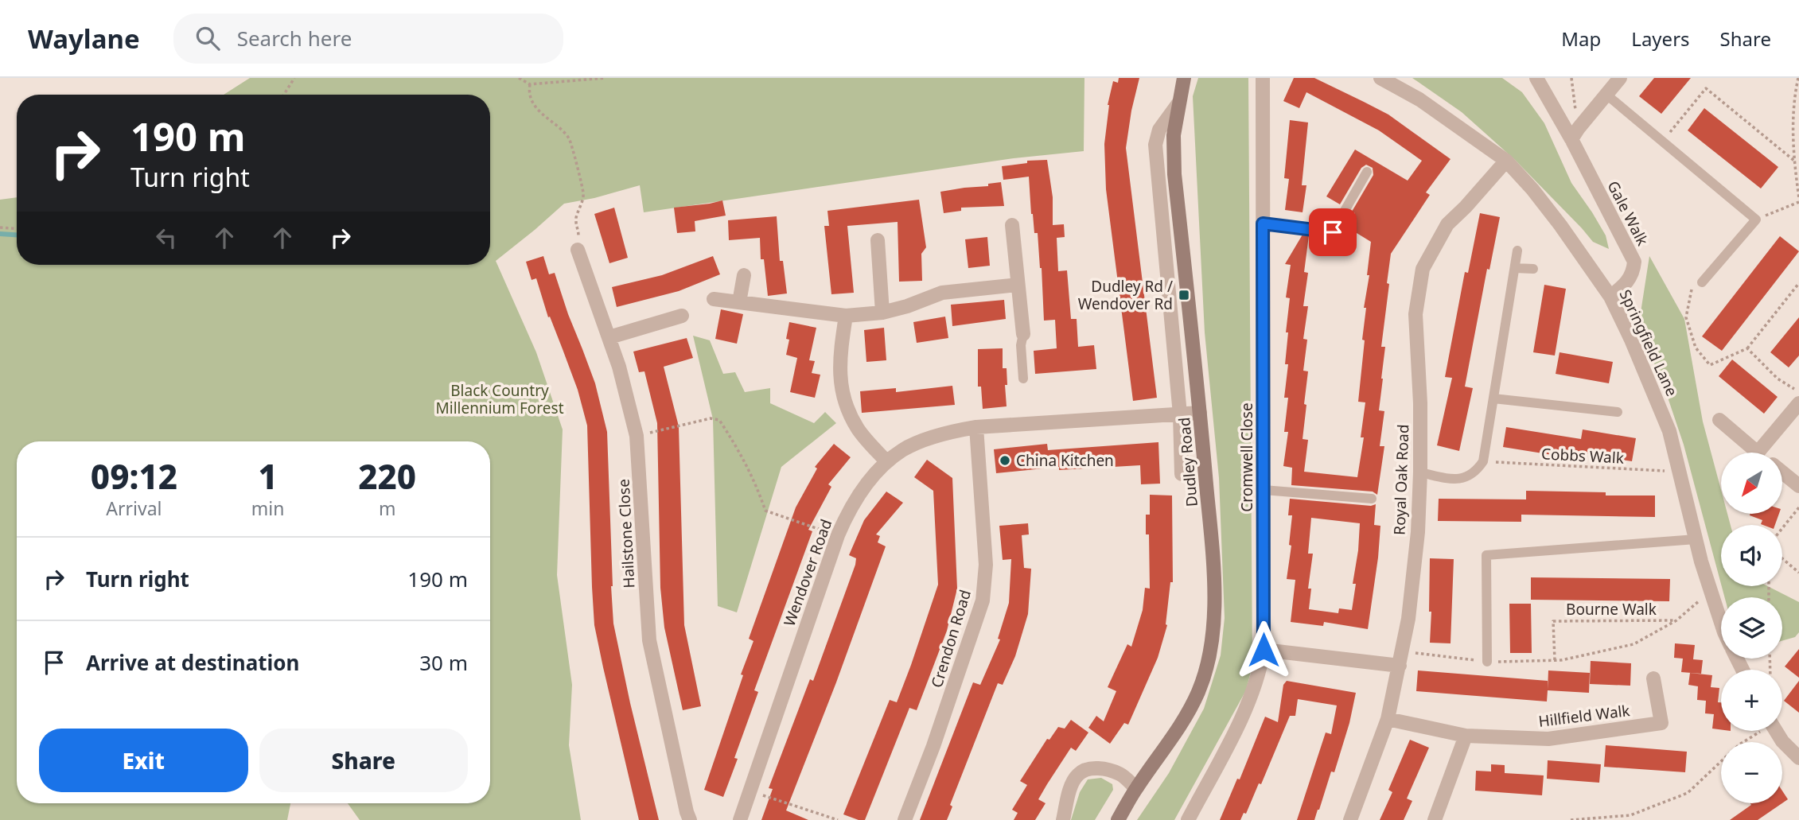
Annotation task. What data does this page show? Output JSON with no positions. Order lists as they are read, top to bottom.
{
  "streets": {
    "main road": ["Dudley Road"],
    "street": [
      "Gale Walk",
      "Springfield Lane",
      "Cromwell Close",
      "Royal Oak Road",
      "Hailstone Close",
      "Wendover Road",
      "Crendon Road",
      "Hillfield Walk"
    ],
    "path": ["Cobbs Walk", "Bourne Walk"]
  },
  "crossings": [
    ["Gale Walk", "Springfield Lane"],
    ["Springfield Lane", "Cobbs Walk"],
    ["Springfield Lane", "Royal Oak Road"],
    ["Springfield Lane", "Bourne Walk"],
    ["Dudley Road", "Wendover Road"],
    ["Royal Oak Road", "Bourne Walk"],
    ["Royal Oak Road", "Hillfield Walk"],
    ["Wendover Road", "Crendon Road"]
  ],
  "parks": ["Black Country Millennium Forest"],
  "places": {
    "transit": ["Dudley Rd / Wendover Rd"],
    "other": ["China Kitchen"]
  },
  "north": "bottom left",
  "page": {
    "header": "Waylane",
    "search": "Search here",
    "nav": ["Map", "Layers", "Share"],
    "turn": ["190 m", "Turn right"],
    "eta": [
      "09:12",
      "Arrival",
      "1",
      "min",
      "220",
      "m"
    ],
    "map_buttons": ["+", "−"],
    "list": [
      {
        "name": "Turn right",
        "value": "190 m"
      },
      {
        "name": "Arrive at destination",
        "value": "30 m"
      }
    ],
    "buttons": ["Exit", "Share"]
  }
}
